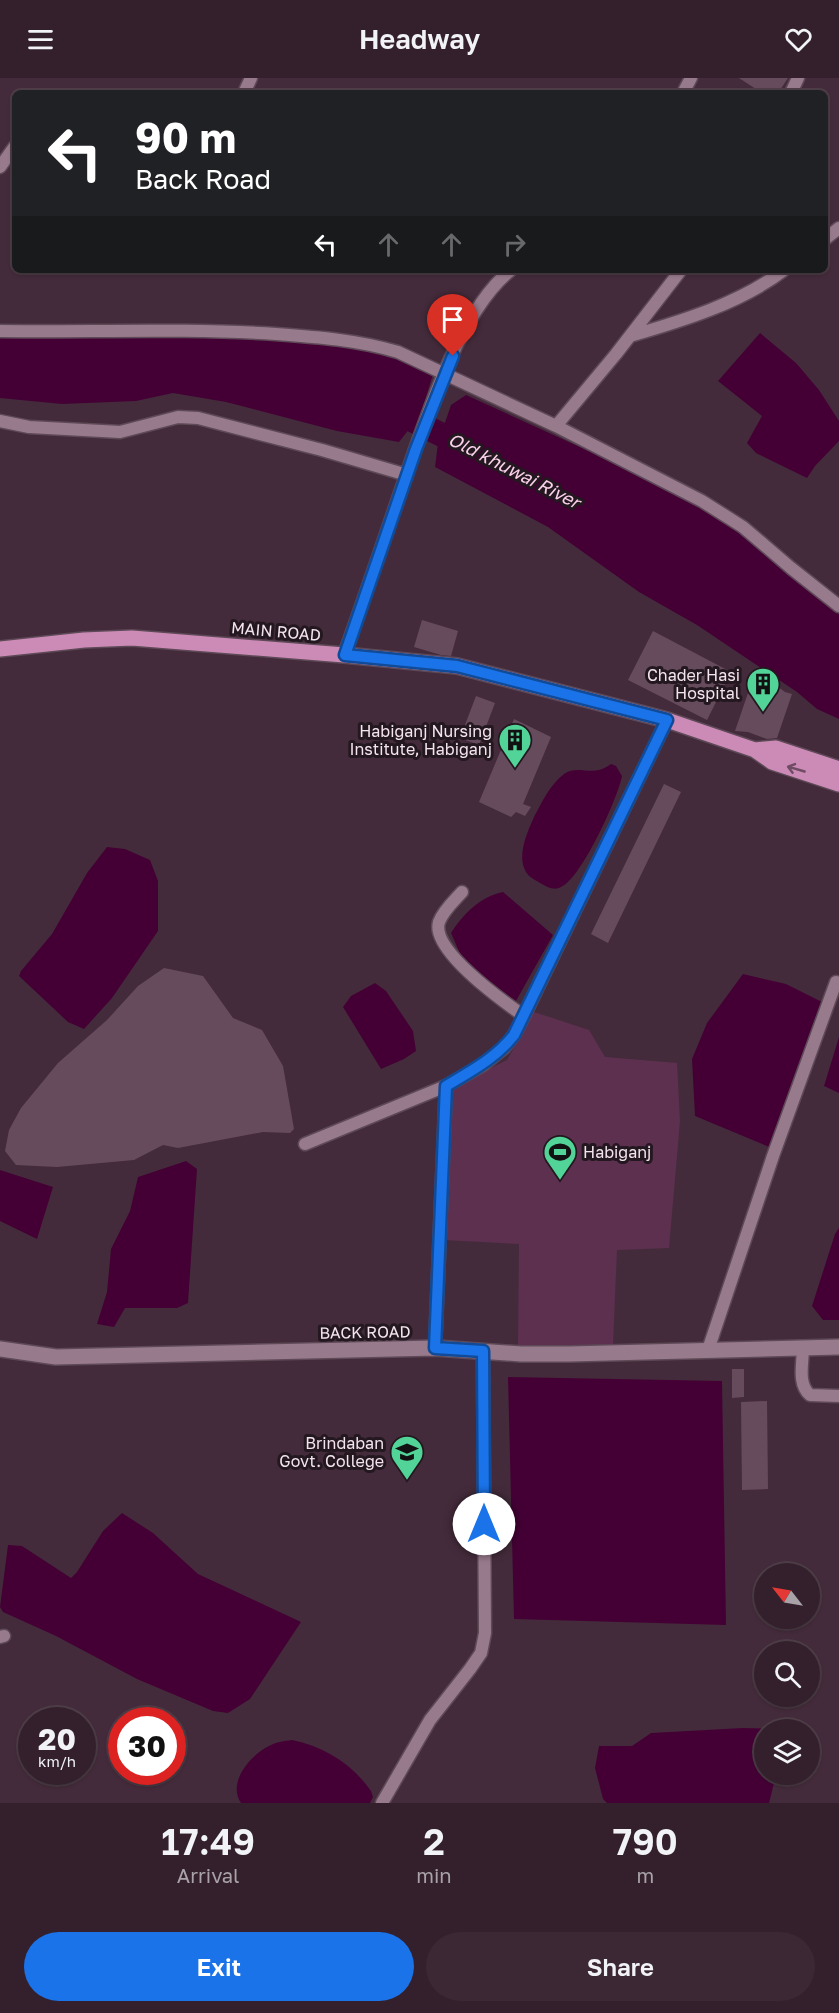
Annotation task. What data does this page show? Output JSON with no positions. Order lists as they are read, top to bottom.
{
  "streets": {
    "main road": ["MAIN ROAD"],
    "street": ["BACK ROAD"]
  },
  "water": ["Old khuwai River"],
  "places": {
    "building": ["Chader Hasi Hospital", "Habiganj Nursing Institute, Habiganj"],
    "sports": ["Habiganj"],
    "school or university": ["Brindaban Govt. College"]
  },
  "north": "top left",
  "page": {
    "header": "Headway",
    "turn": ["90 m", "Back Road"],
    "speed": "20 km/h",
    "limit": "30",
    "eta": [
      "17:49",
      "Arrival",
      "2",
      "min",
      "790",
      "m"
    ],
    "buttons": ["Exit", "Share"]
  }
}
